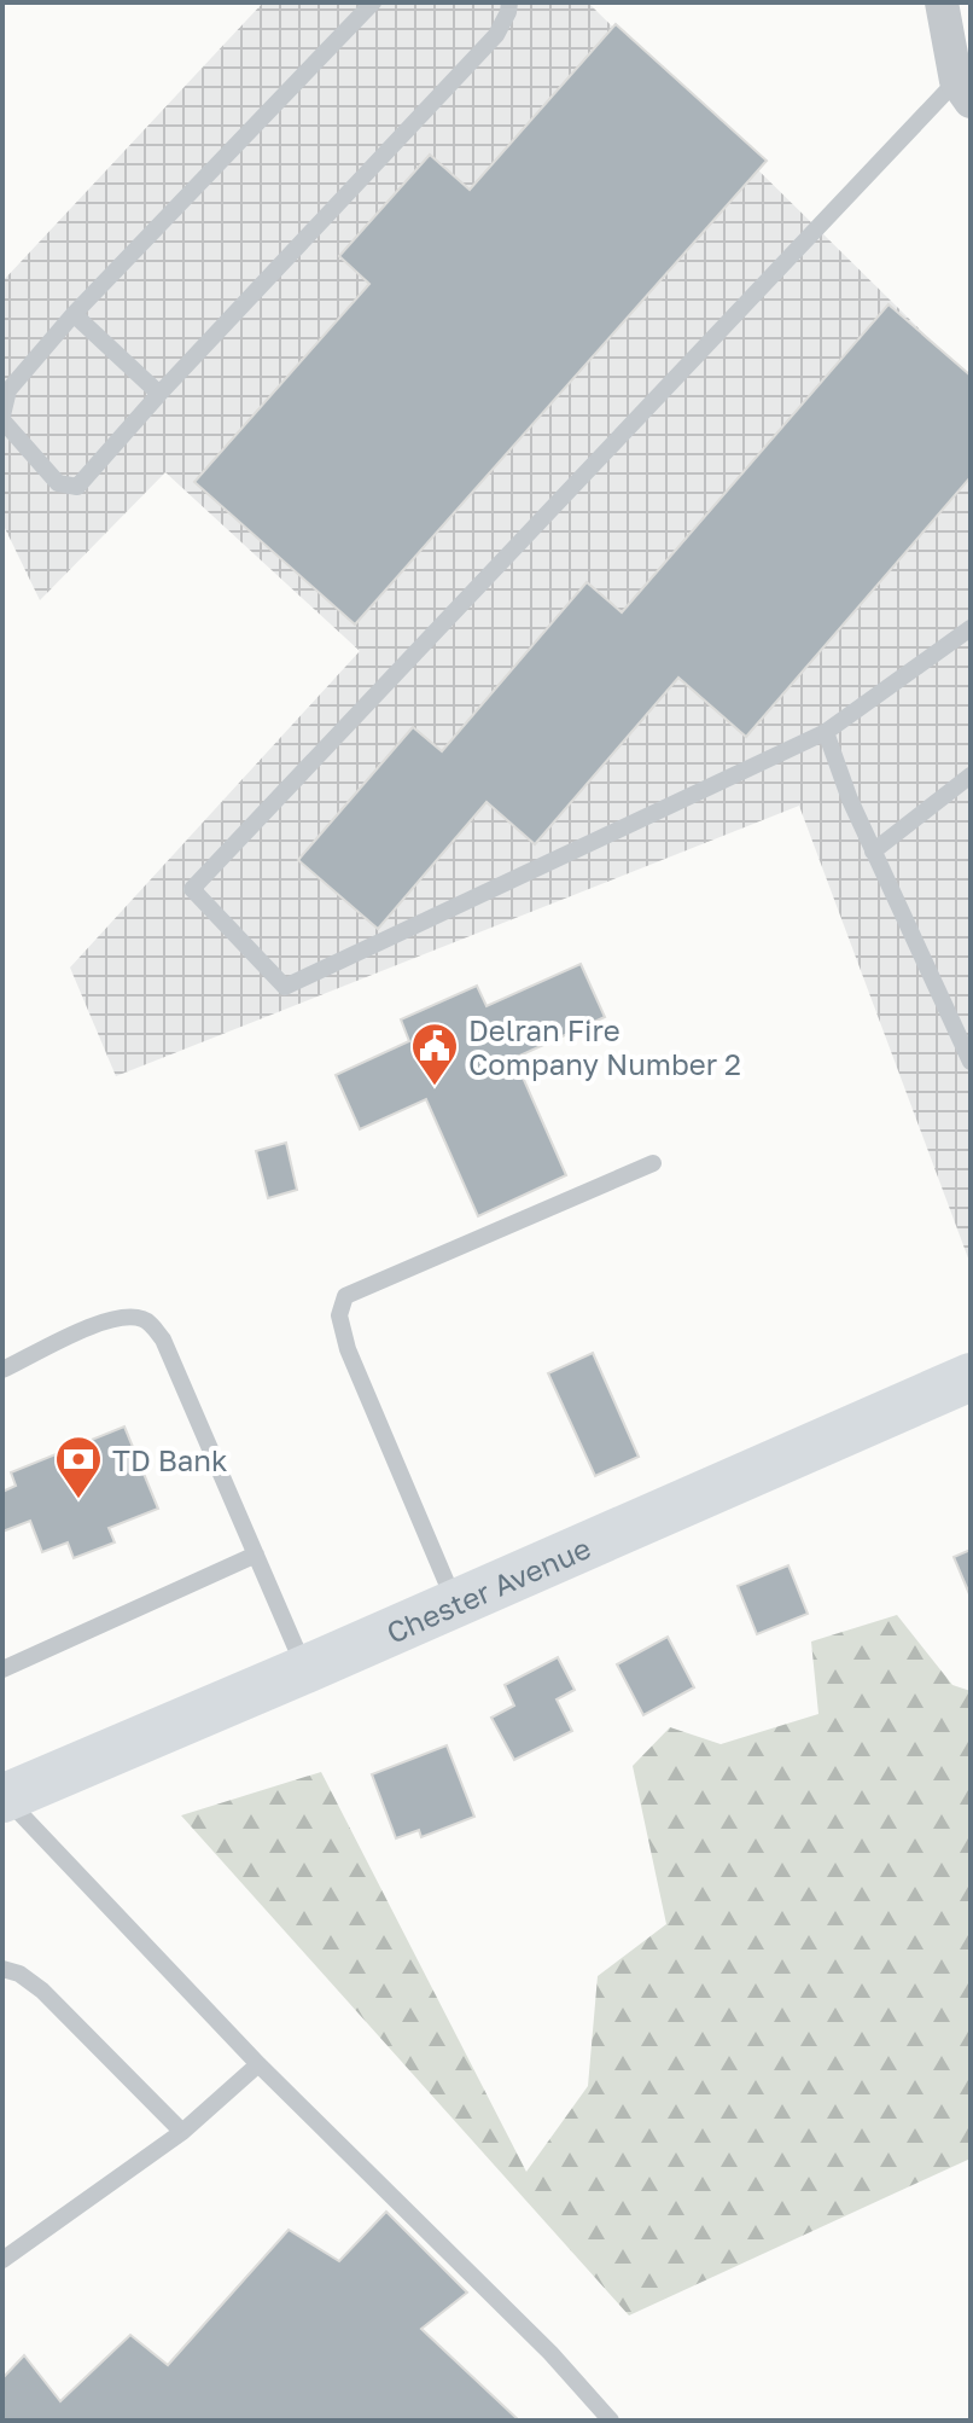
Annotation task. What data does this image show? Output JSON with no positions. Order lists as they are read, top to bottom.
{
  "streets": {
    "street": ["Chester Avenue"]
  },
  "places": {
    "public building": ["Delran Fire Company Number 2"],
    "bank": ["TD Bank"]
  }
}
